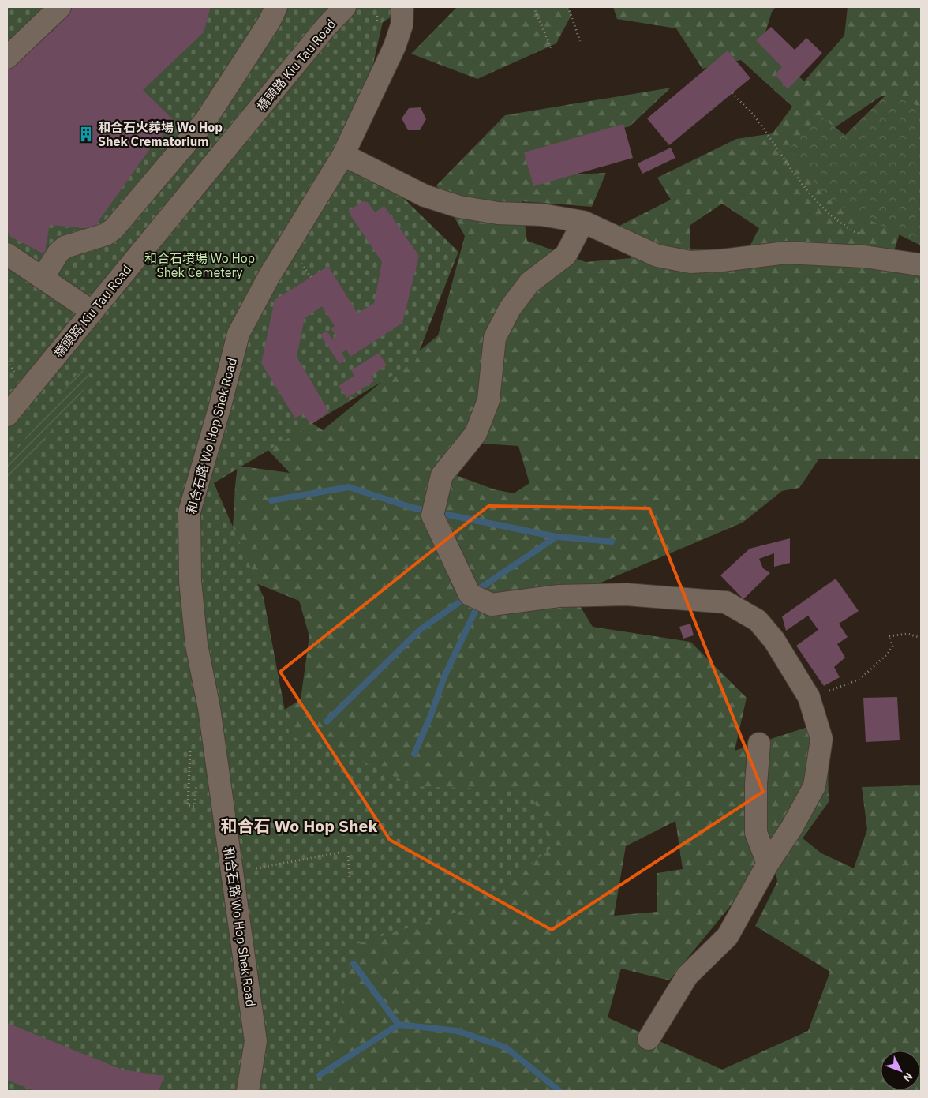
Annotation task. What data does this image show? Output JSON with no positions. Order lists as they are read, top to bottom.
{
  "streets": {
    "street": ["橋頭路 Kiu Tau Road", "和合石路 Wo Hop Shek Road"]
  },
  "districts": ["和合石 Wo Hop Shek"],
  "parks": ["和合石墳場 Wo Hop Shek Cemetery"],
  "places": {
    "building": ["和合石火葬場 Wo Hop Shek Crematorium"]
  },
  "north": "bottom right"
}
